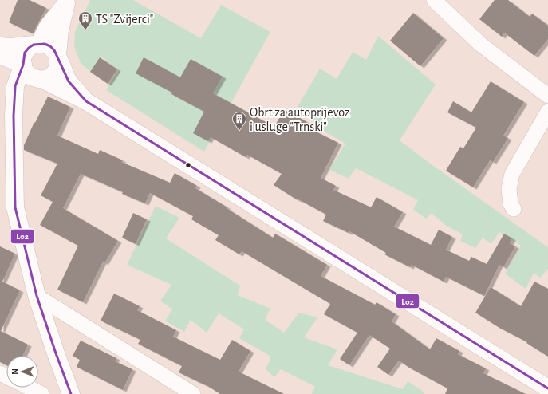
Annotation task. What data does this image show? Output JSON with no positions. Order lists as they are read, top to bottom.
{
  "places": {
    "building": ["TS \"Zvijerci\"", "Obrt za autoprijevoz i usluge \"Trnski\""]
  },
  "lines": ["transit line L02"],
  "north": "left"
}
